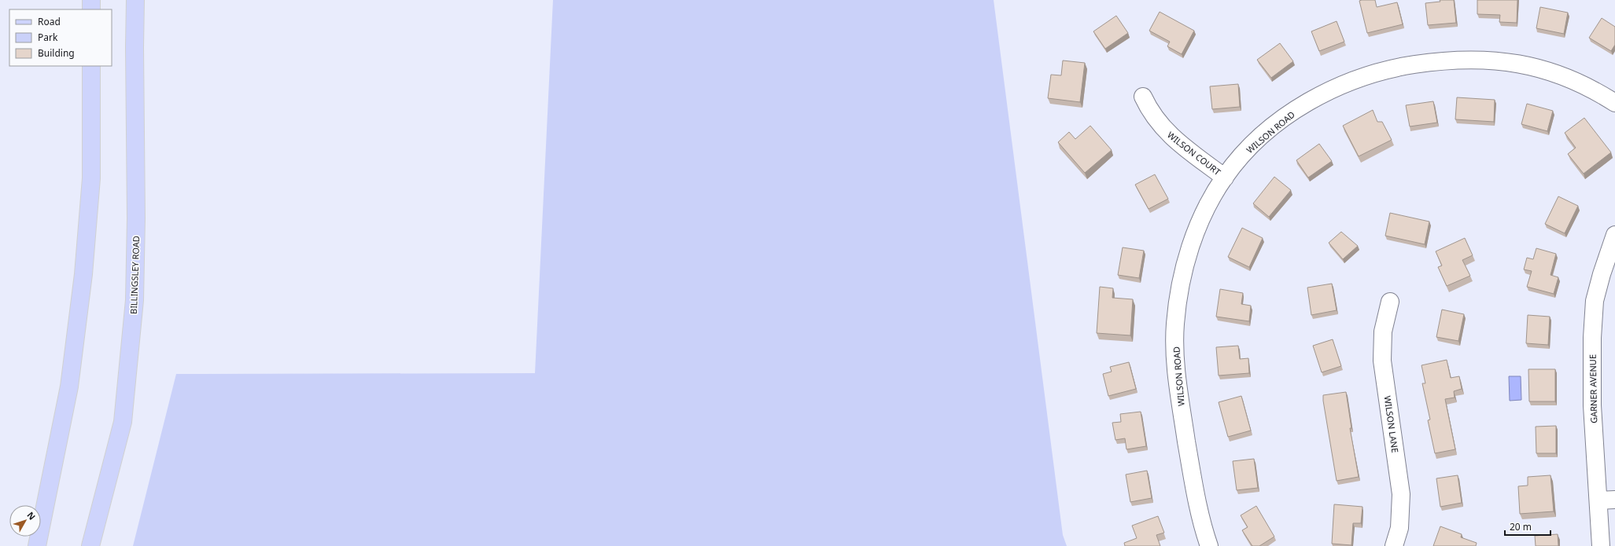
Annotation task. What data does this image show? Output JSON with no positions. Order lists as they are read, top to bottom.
{
  "streets": {
    "main road": ["BILLINGSLEY ROAD"],
    "street": [
      "WILSON ROAD",
      "WILSON COURT",
      "GARNER AVENUE",
      "WILSON LANE"
    ]
  },
  "crossings": [
    ["WILSON ROAD", "WILSON COURT"]
  ],
  "legend": ["Road", "Park", "Building"],
  "scale_bar": "20 m",
  "north": "top right"
}
